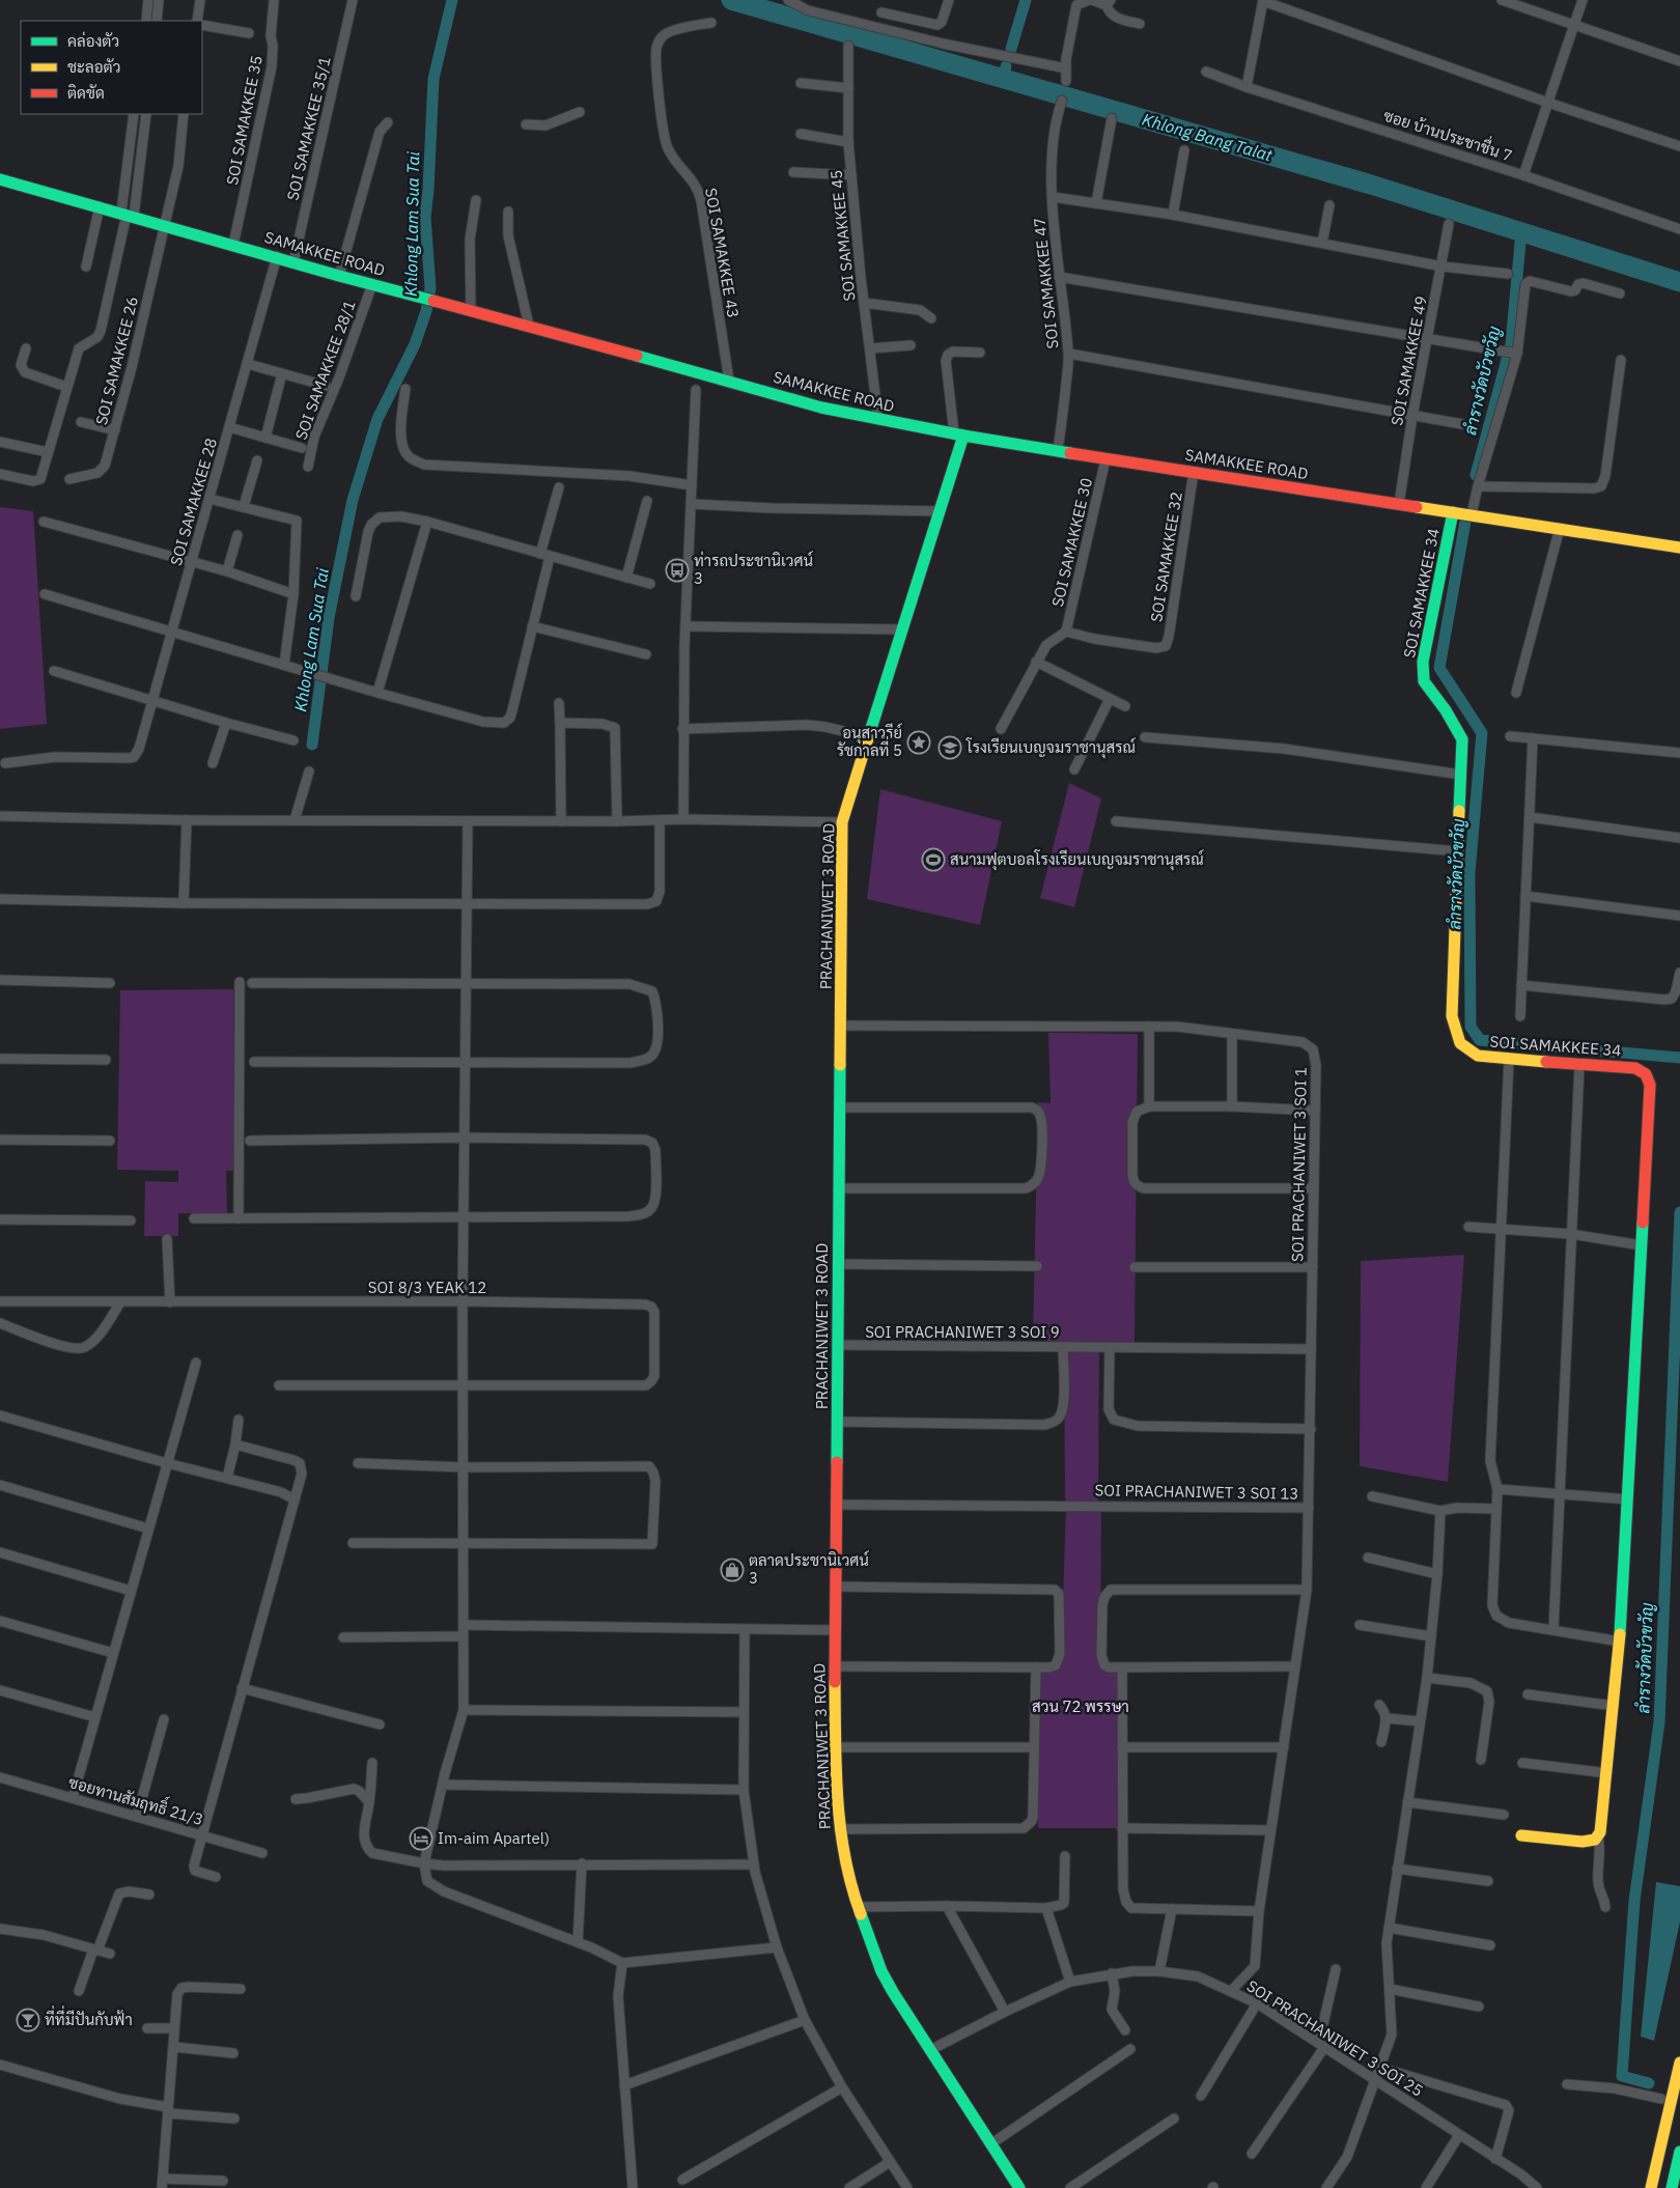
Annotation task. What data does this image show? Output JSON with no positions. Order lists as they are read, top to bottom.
{
  "streets": {
    "main road": ["SAMAKKEE ROAD", "SOI SAMAKKEE 34", "PRACHANIWET 3 ROAD"],
    "street": [
      "SOI SAMAKKEE 35",
      "SOI SAMAKKEE 35/1",
      "ซอย บ้านประชาชื่น 7",
      "SOI SAMAKKEE 45",
      "SOI SAMAKKEE 43",
      "SOI SAMAKKEE 47",
      "SOI SAMAKKEE 26",
      "SOI SAMAKKEE 49",
      "SOI SAMAKKEE 28/1",
      "SOI SAMAKKEE 28",
      "SOI SAMAKKEE 30",
      "SOI SAMAKKEE 32",
      "SOI PRACHANIWET 3 SOI 1",
      "SOI 8/3 YEAK 12",
      "SOI PRACHANIWET 3 SOI 9",
      "SOI PRACHANIWET 3 SOI 13",
      "ซอยทานสัมฤทธิ์ 21/3",
      "SOI PRACHANIWET 3 SOI 25"
    ]
  },
  "crossings": [
    ["SOI SAMAKKEE 35", "SAMAKKEE ROAD"],
    ["SOI SAMAKKEE 35/1", "SAMAKKEE ROAD"],
    ["SOI SAMAKKEE 45", "SAMAKKEE ROAD"],
    ["SOI SAMAKKEE 43", "SAMAKKEE ROAD"],
    ["SAMAKKEE ROAD", "SOI SAMAKKEE 47"],
    ["SAMAKKEE ROAD", "SOI SAMAKKEE 26"],
    ["SAMAKKEE ROAD", "SOI SAMAKKEE 49"],
    ["SAMAKKEE ROAD", "SOI SAMAKKEE 28/1"],
    ["SAMAKKEE ROAD", "SOI SAMAKKEE 28"],
    ["SAMAKKEE ROAD", "SOI SAMAKKEE 30"],
    ["SAMAKKEE ROAD", "SOI SAMAKKEE 32"],
    ["SAMAKKEE ROAD", "SOI SAMAKKEE 34"],
    ["SAMAKKEE ROAD", "PRACHANIWET 3 ROAD"],
    ["SOI SAMAKKEE 30", "SOI SAMAKKEE 32"],
    ["PRACHANIWET 3 ROAD", "SOI PRACHANIWET 3 SOI 1"],
    ["PRACHANIWET 3 ROAD", "SOI PRACHANIWET 3 SOI 9"],
    ["PRACHANIWET 3 ROAD", "SOI PRACHANIWET 3 SOI 13"],
    ["PRACHANIWET 3 ROAD", "SOI PRACHANIWET 3 SOI 25"],
    ["SOI PRACHANIWET 3 SOI 1", "SOI PRACHANIWET 3 SOI 9"],
    ["SOI PRACHANIWET 3 SOI 1", "SOI PRACHANIWET 3 SOI 13"],
    ["SOI PRACHANIWET 3 SOI 13", "SOI PRACHANIWET 3 SOI 25"]
  ],
  "water": ["Khlong Bang Talat", "Khlong Lam Sua Tai", "ลำรางวัดบัวขวัญ"],
  "parks": ["สวน 72 พรรษา"],
  "places": {
    "bus stop": ["ท่ารถประชานิเวศน์ 3"],
    "place": ["อนุสาวรีย์ รัชกาลที่ 5"],
    "school or university": ["โรงเรียนเบญจมราชานุสรณ์"],
    "sports": ["สนามฟุตบอลโรงเรียนเบญจมราชานุสรณ์"],
    "shop": ["ตลาดประชานิเวศน์ 3"],
    "hotel": ["Im-aim Apartel)"],
    "bar": ["ที่ที่มีปันกับฟ้า"]
  },
  "legend": ["คล่องตัว", "ชะลอตัว", "ติดขัด"]
}
